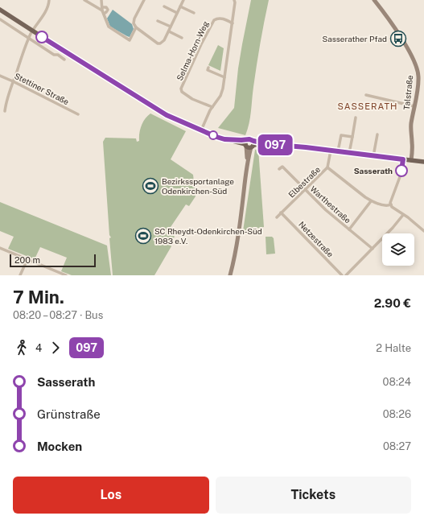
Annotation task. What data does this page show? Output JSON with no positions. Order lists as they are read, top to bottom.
{
  "streets": {
    "street": [
      "Selma-Horn-Weg",
      "Stettiner Straße",
      "Talstraße",
      "Elbestraße",
      "Warthestraße",
      "Netzestraße"
    ]
  },
  "crossings": [
    ["Elbestraße", "Warthestraße"],
    ["Elbestraße", "Netzestraße"]
  ],
  "districts": ["SASSERATH"],
  "places": {
    "bus stop": ["Sasserather Pfad"],
    "other": ["Sasserath"],
    "sports": ["Bezirkssportanlage Odenkirchen-Süd", "SC Rheydt-Odenkirchen-Süd 1983 e.V."]
  },
  "lines": ["bus line 097"],
  "scale_bar": "200 m",
  "page": {
    "on_map": "097",
    "scale": "200 m",
    "heading": ["7 Min.", "08:20 – 08:27 · Bus", "2.90 €"],
    "legs": ["4", "097", "2 Halte"],
    "list": [
      {
        "name": "Sasserath",
        "value": "08:24"
      },
      {
        "name": "Grünstraße",
        "value": "08:26"
      },
      {
        "name": "Mocken",
        "value": "08:27"
      }
    ],
    "buttons": ["Los", "Tickets"]
  }
}
